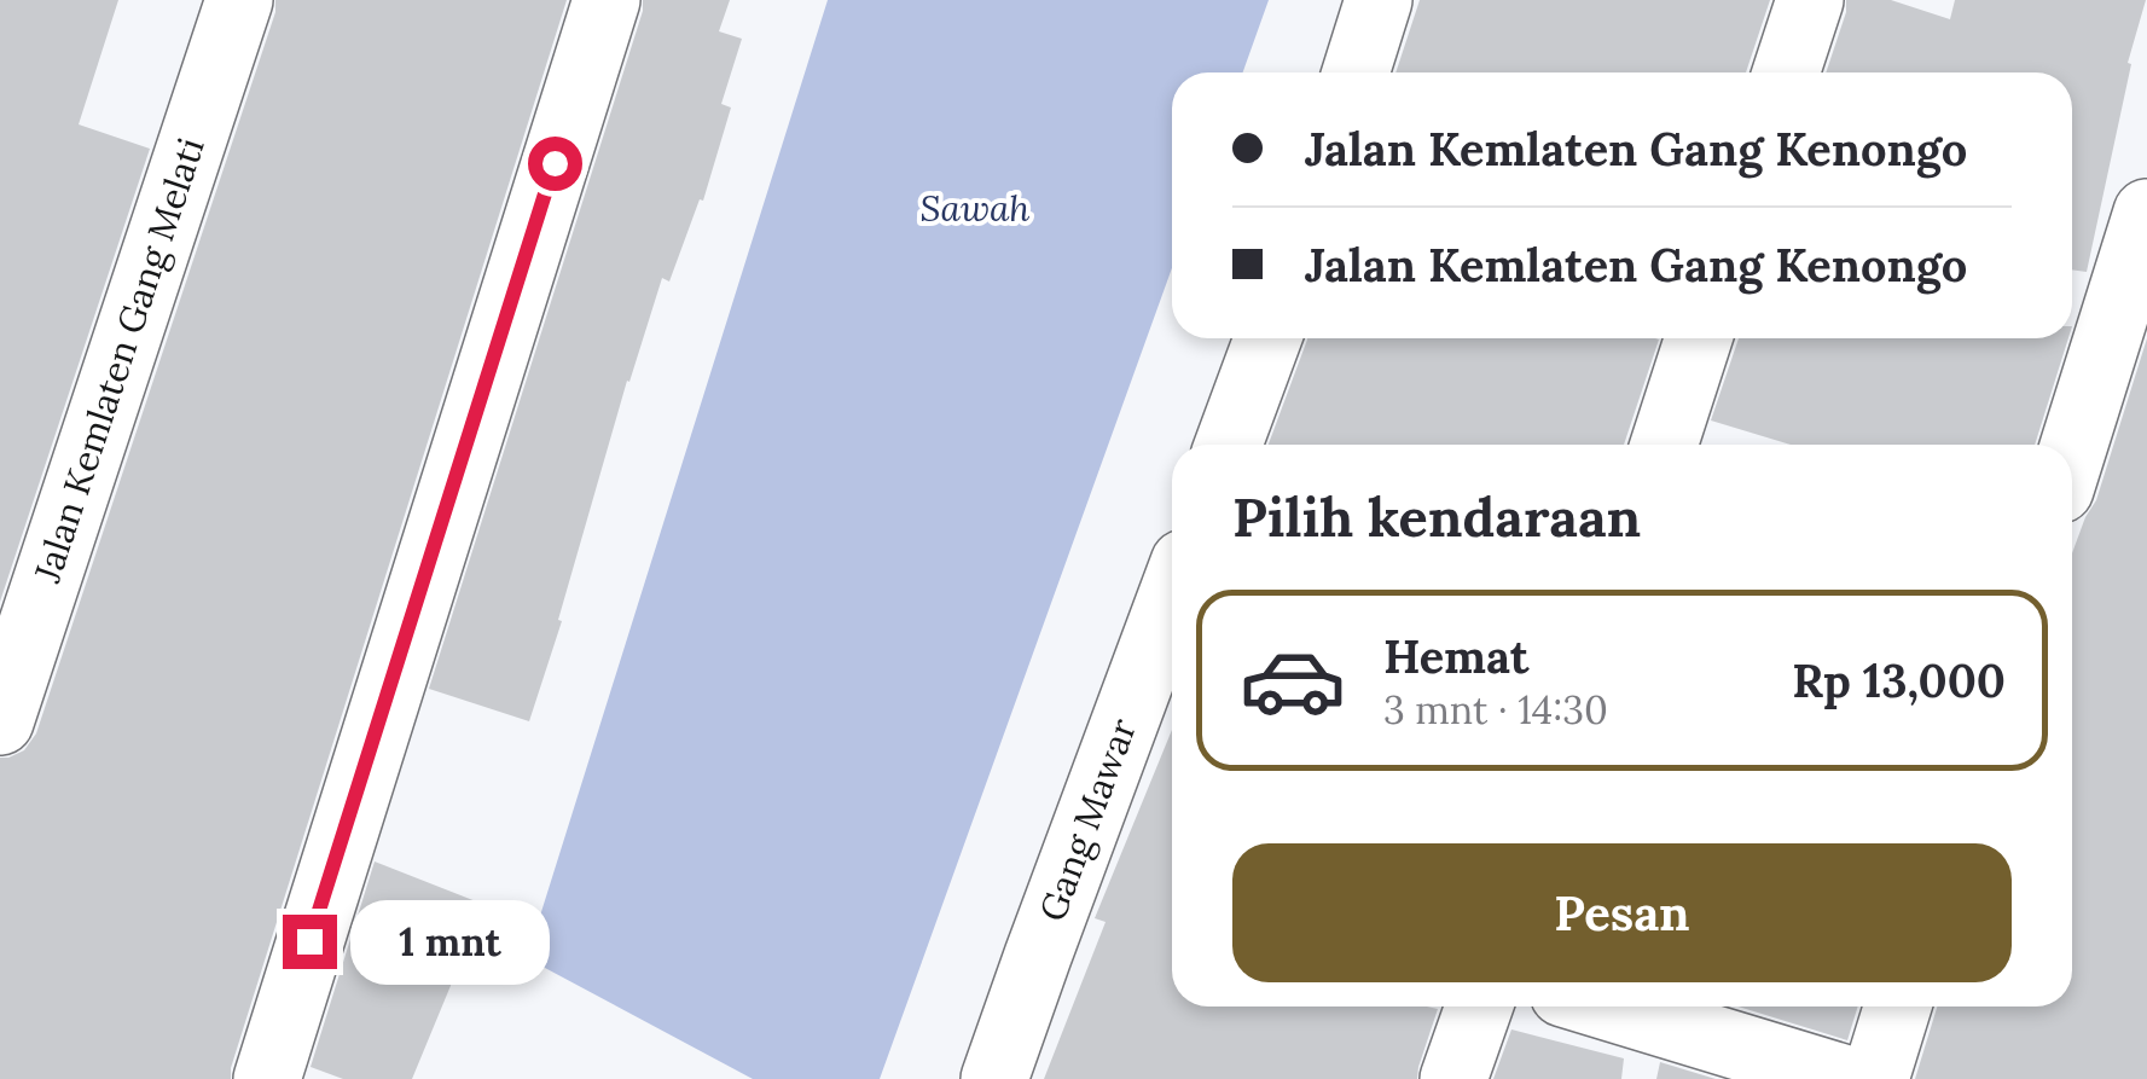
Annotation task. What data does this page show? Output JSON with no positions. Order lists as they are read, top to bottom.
{
  "streets": {
    "street": ["Jalan Kemlaten Gang Melati", "Gang Mawar"]
  },
  "parks": ["Sawah"],
  "page": {
    "banner": ["Jalan Kemlaten Gang Kenongo", "Jalan Kemlaten Gang Kenongo"],
    "heading": "Pilih kendaraan",
    "list": [
      {
        "name": "Hemat",
        "note": "3 mnt · 14:30",
        "value": "Rp 13,000"
      }
    ],
    "buttons": "Pesan",
    "bubble": "1 mnt"
  }
}
